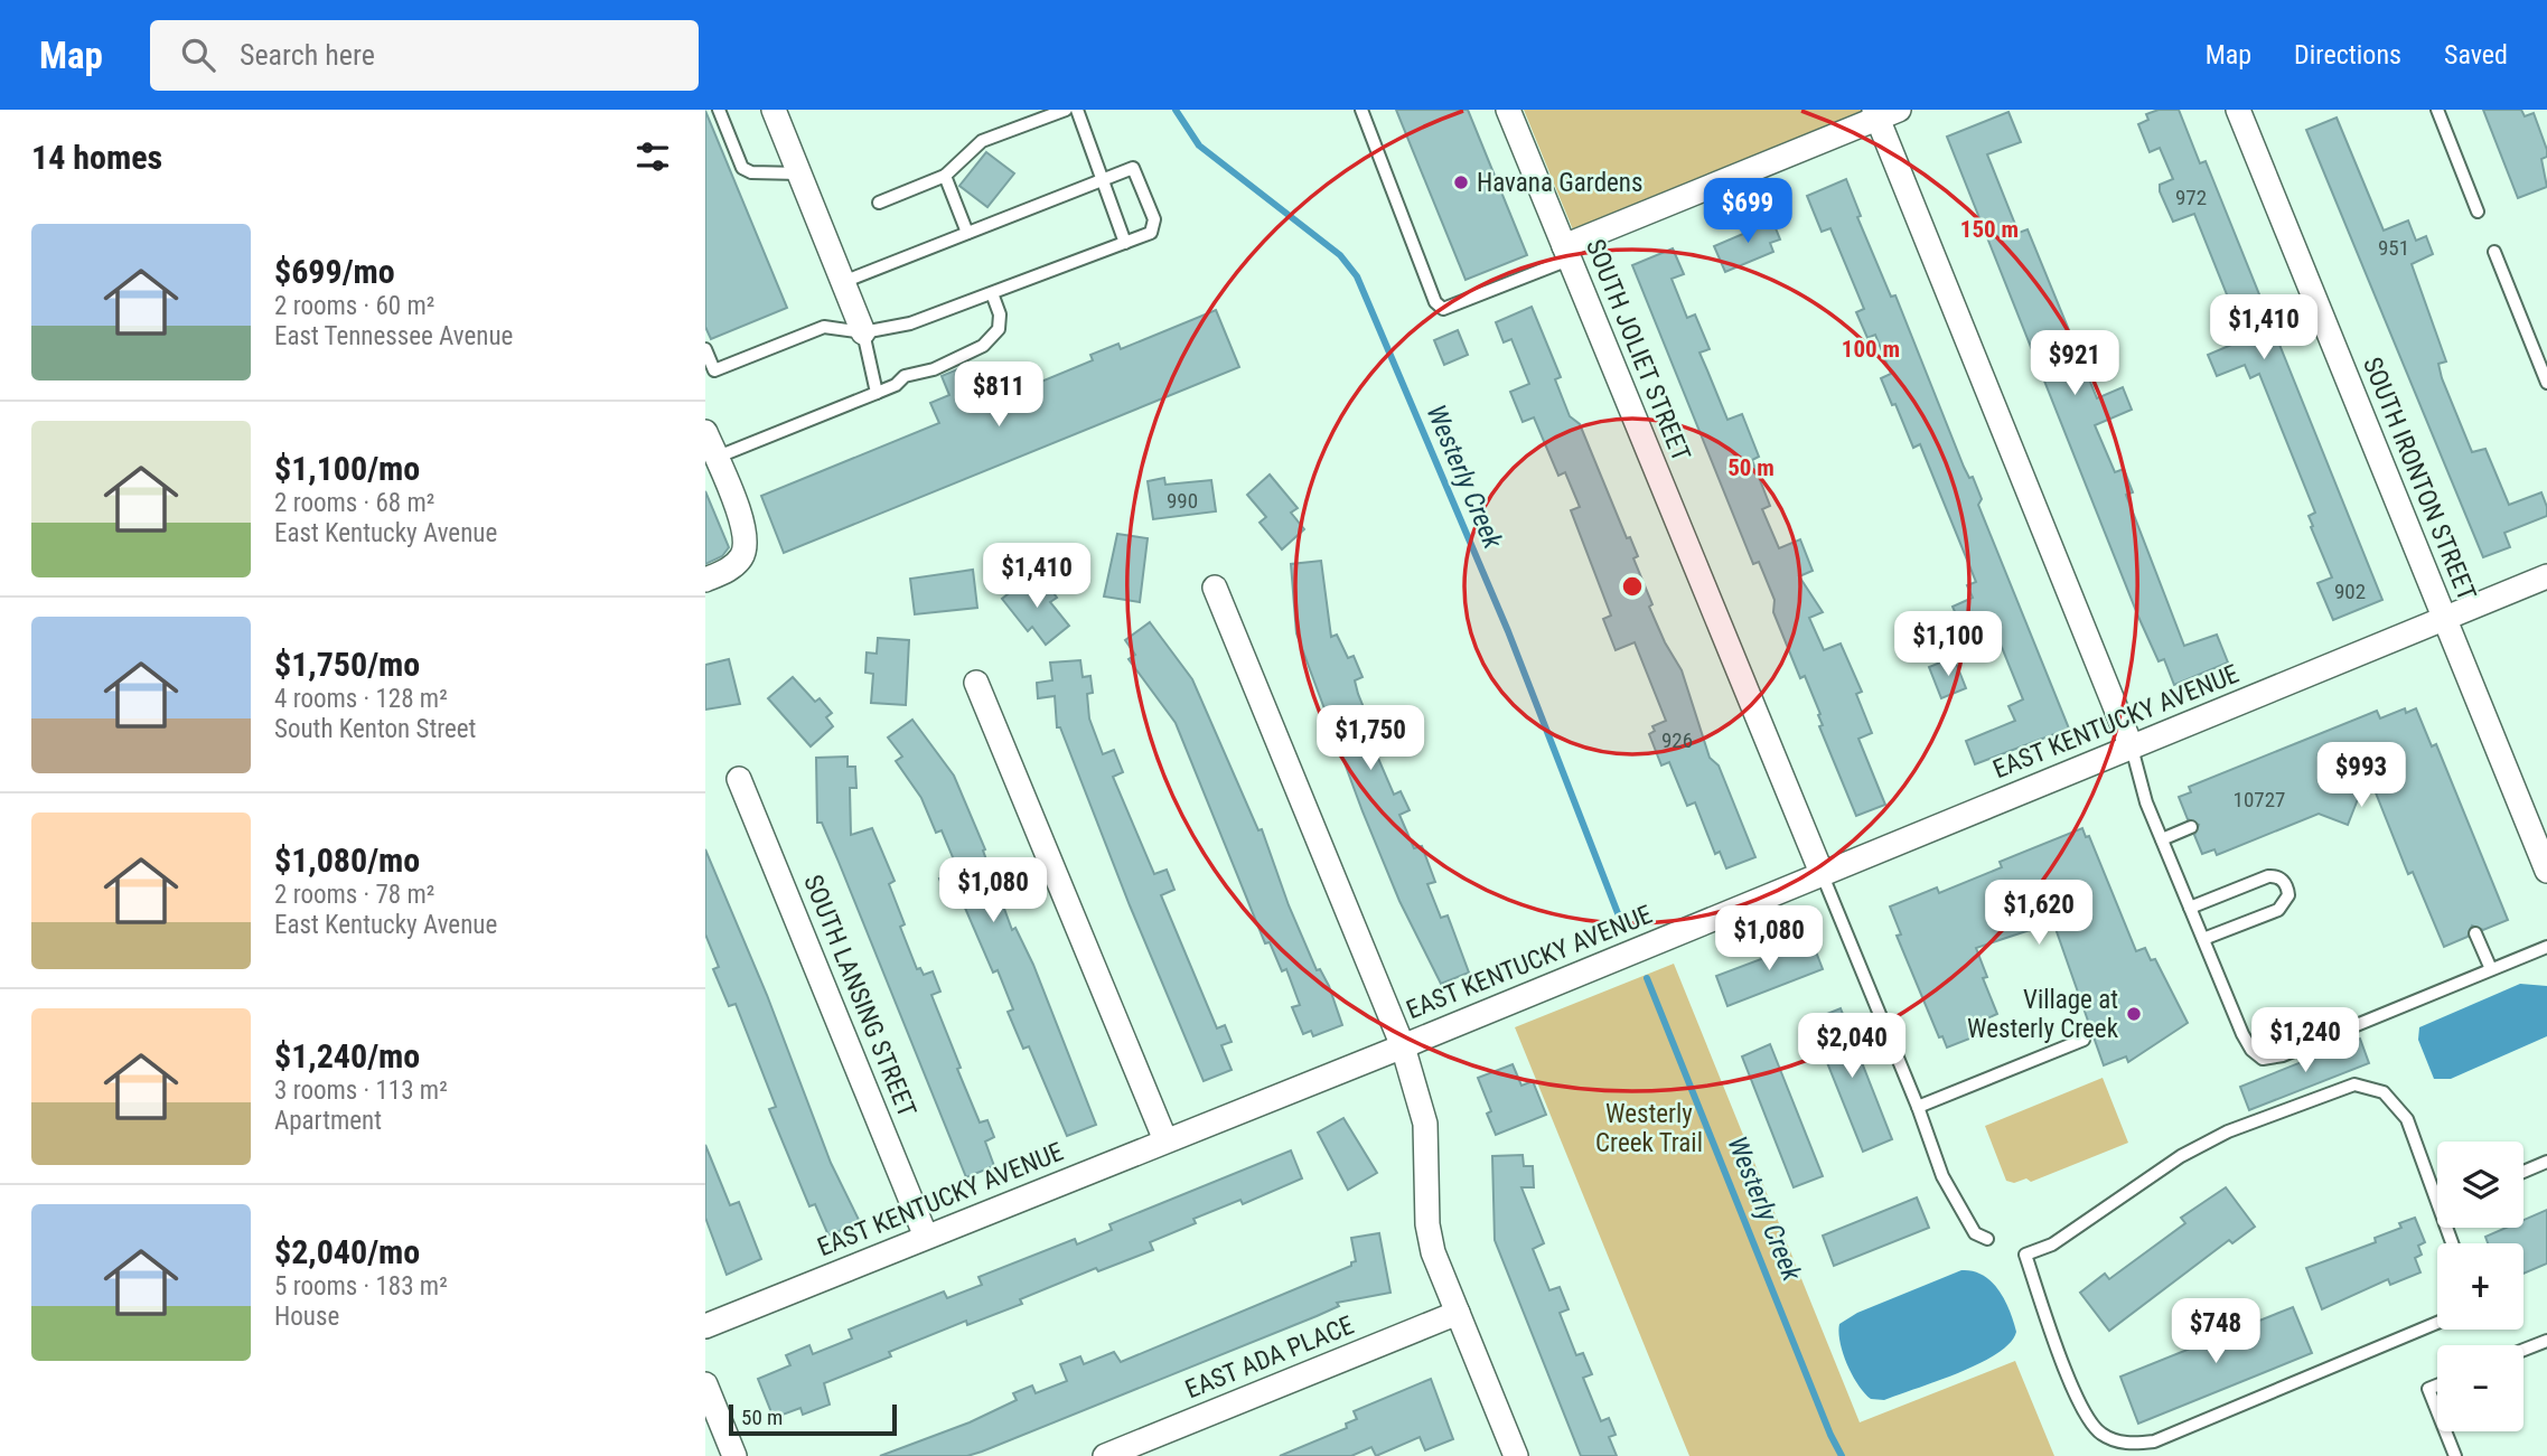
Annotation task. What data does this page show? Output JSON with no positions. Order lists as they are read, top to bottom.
{
  "streets": {
    "street": [
      "SOUTH JOLIET STREET",
      "SOUTH IRONTON STREET",
      "EAST KENTUCKY AVENUE",
      "SOUTH LANSING STREET",
      "EAST ADA PLACE"
    ]
  },
  "crossings": [
    ["SOUTH JOLIET STREET", "EAST KENTUCKY AVENUE"],
    ["SOUTH IRONTON STREET", "EAST KENTUCKY AVENUE"],
    ["EAST KENTUCKY AVENUE", "SOUTH LANSING STREET"]
  ],
  "water": ["Westerly Creek"],
  "parks": ["Westerly Creek Trail"],
  "places": ["Havana Gardens", "Village at Westerly Creek"],
  "house_numbers": [
    "972",
    "951",
    "990",
    "902",
    "926",
    "10727"
  ],
  "scale_bar": "50 m",
  "page": {
    "header": "Map",
    "search": "Search here",
    "nav": ["Map", "Directions", "Saved"],
    "heading": "14 homes",
    "price": [
      "$699",
      "$1,410",
      "$921",
      "$811",
      "$1,410",
      "$1,100",
      "$1,750",
      "$993",
      "$1,080",
      "$1,620",
      "$1,080",
      "$1,240",
      "$2,040",
      "$748"
    ],
    "list": [
      {
        "name": "$699/mo",
        "note": "2 rooms · 60 m² · East Tennessee Avenue"
      },
      {
        "name": "$1,100/mo",
        "note": "2 rooms · 68 m² · East Kentucky Avenue"
      },
      {
        "name": "$1,750/mo",
        "note": "4 rooms · 128 m² · South Kenton Street"
      },
      {
        "name": "$1,080/mo",
        "note": "2 rooms · 78 m² · East Kentucky Avenue"
      },
      {
        "name": "$1,240/mo",
        "note": "3 rooms · 113 m² · Apartment"
      },
      {
        "name": "$2,040/mo",
        "note": "5 rooms · 183 m² · House"
      }
    ],
    "map_buttons": ["+", "−"],
    "scale": "50 m"
  },
  "rings": ["150 m", "100 m", "50 m"]
}
